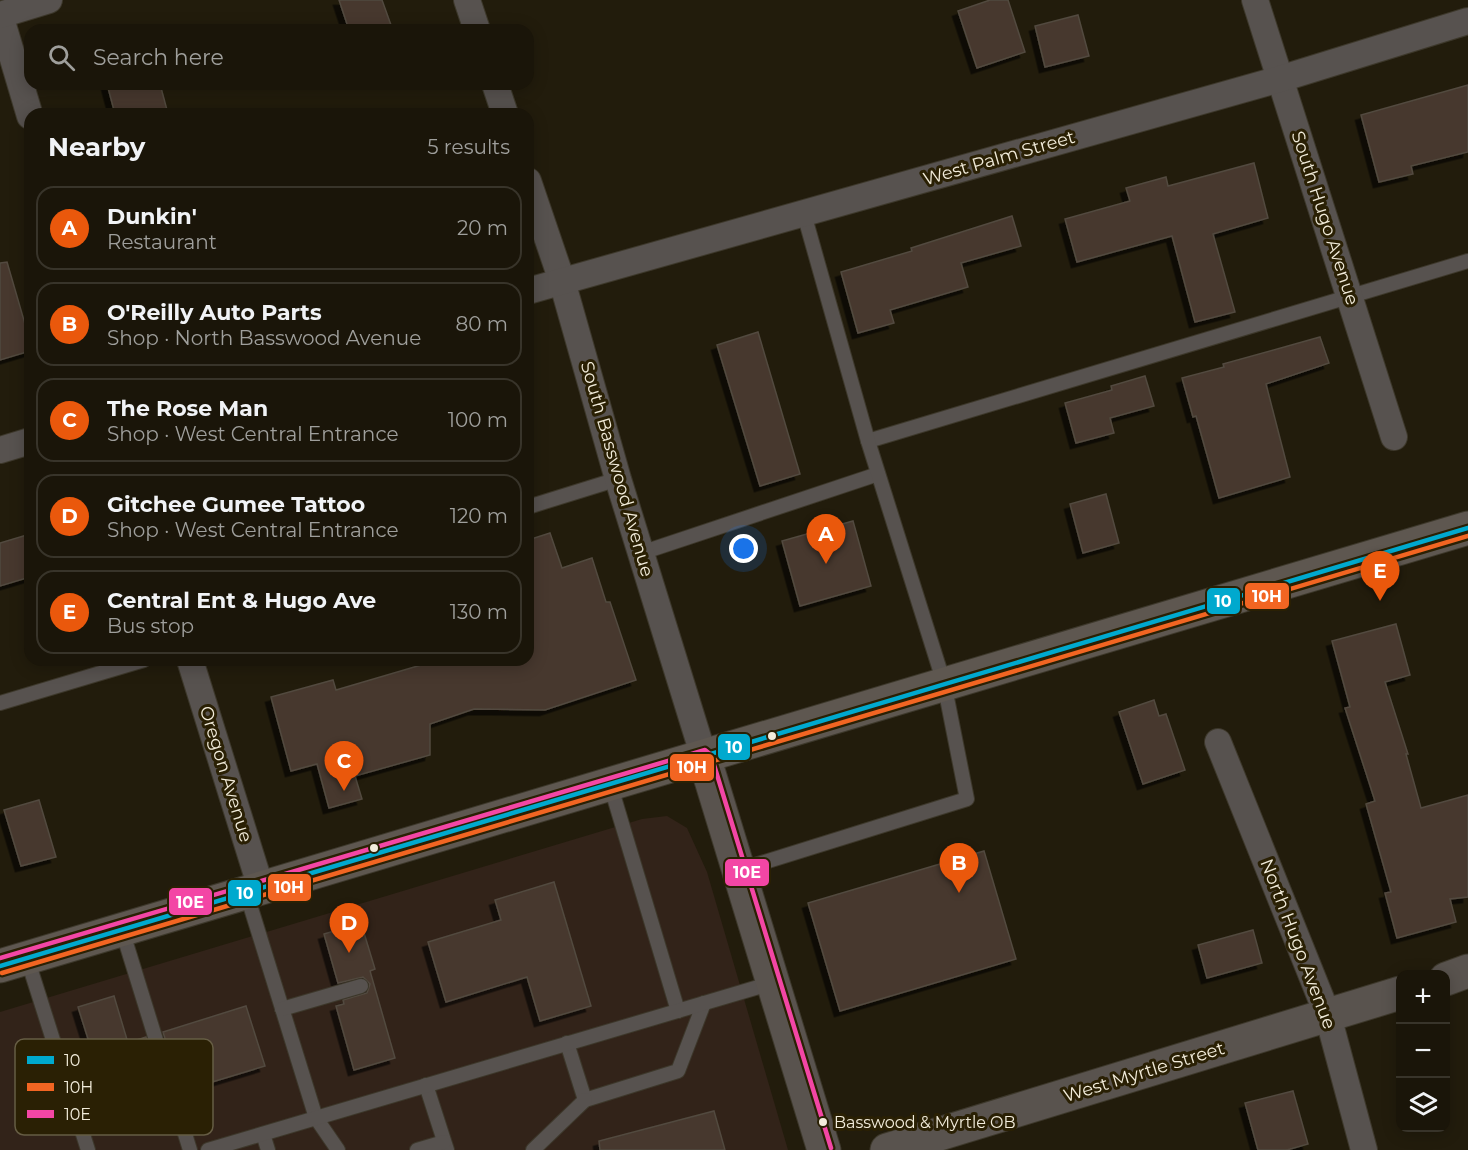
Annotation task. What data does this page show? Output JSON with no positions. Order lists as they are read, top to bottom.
{
  "streets": {
    "street": [
      "West Palm Street",
      "South Hugo Avenue",
      "South Basswood Avenue",
      "Oregon Avenue",
      "North Hugo Avenue",
      "West Myrtle Street"
    ]
  },
  "crossings": [
    ["West Palm Street", "South Hugo Avenue"],
    ["West Palm Street", "South Basswood Avenue"],
    ["North Hugo Avenue", "West Myrtle Street"]
  ],
  "places": ["Basswood & Myrtle OB"],
  "lines": ["transit line 10", "transit line 10H", "transit line 10E"],
  "legend": ["10", "10H", "10E"],
  "page": {
    "search": "Search here",
    "heading": ["Nearby", "5 results"],
    "list": [
      {
        "mark": "A",
        "name": "Dunkin'",
        "note": "Restaurant",
        "value": "20 m"
      },
      {
        "mark": "B",
        "name": "O'Reilly Auto Parts",
        "note": "Shop · North Basswood Avenue",
        "value": "80 m"
      },
      {
        "mark": "C",
        "name": "The Rose Man",
        "note": "Shop · West Central Entrance",
        "value": "100 m"
      },
      {
        "mark": "D",
        "name": "Gitchee Gumee Tattoo",
        "note": "Shop · West Central Entrance",
        "value": "120 m"
      },
      {
        "mark": "E",
        "name": "Central Ent & Hugo Ave",
        "note": "Bus stop",
        "value": "130 m"
      }
    ],
    "pins": [
      "A",
      "E",
      "C",
      "B",
      "D"
    ],
    "map_buttons": ["+", "−"]
  }
}
